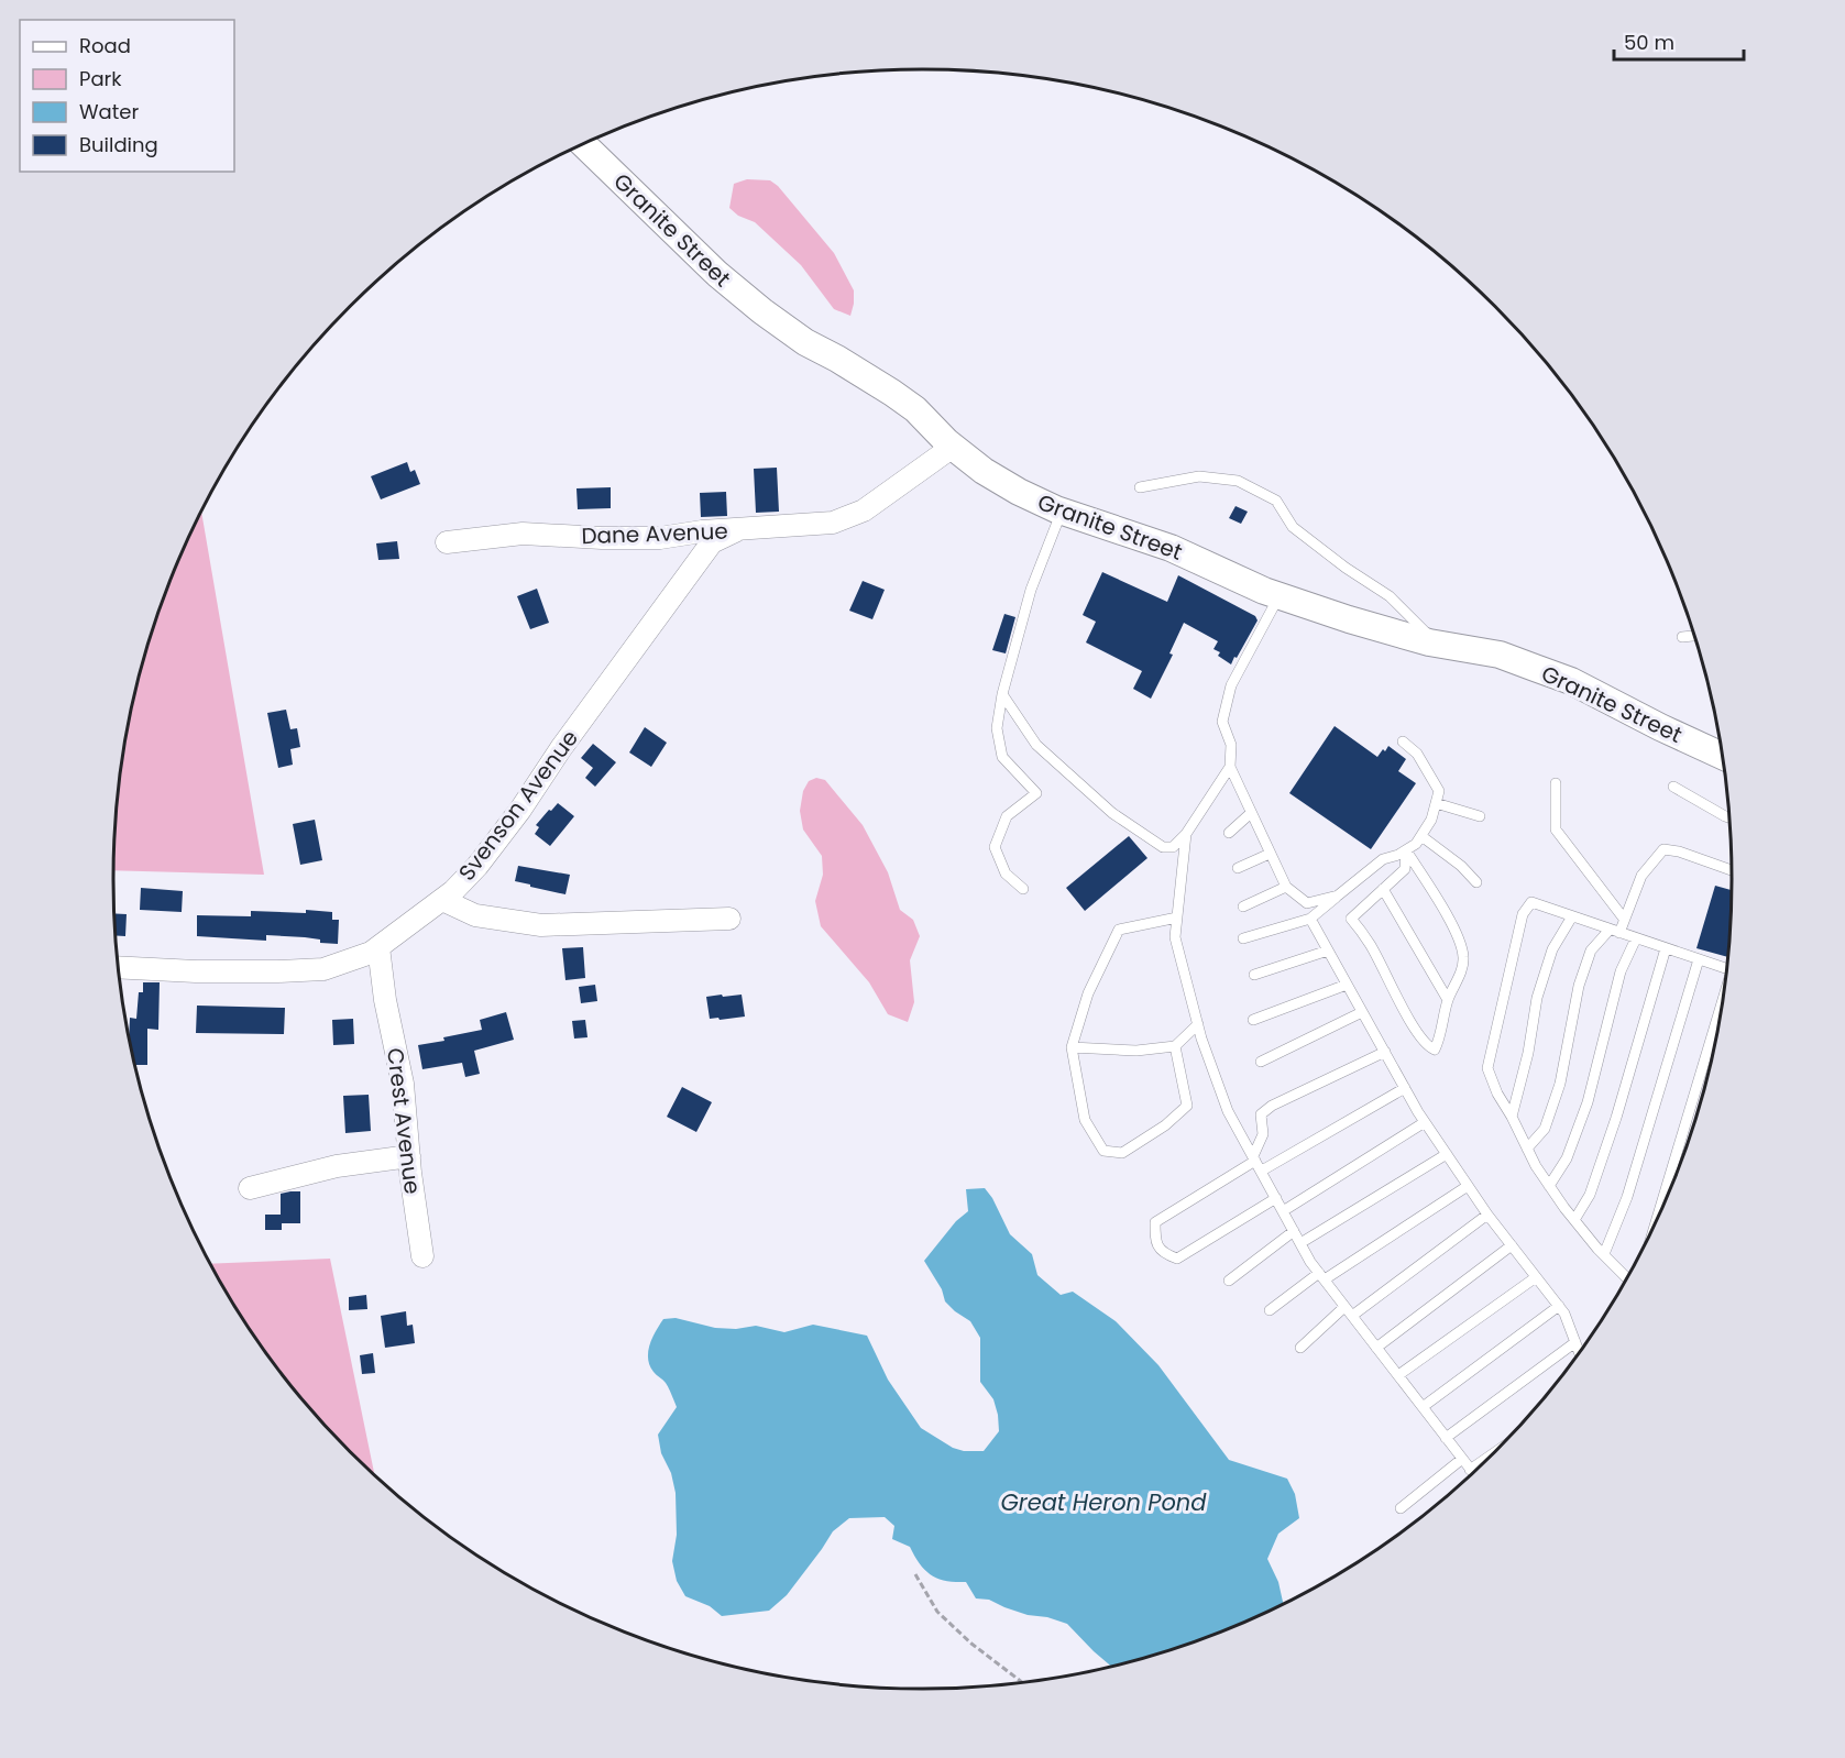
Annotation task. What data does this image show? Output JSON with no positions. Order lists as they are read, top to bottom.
{
  "streets": {
    "street": [
      "Granite Street",
      "Dane Avenue",
      "Svenson Avenue",
      "Crest Avenue"
    ]
  },
  "crossings": [
    ["Granite Street", "Dane Avenue"],
    ["Dane Avenue", "Svenson Avenue"],
    ["Svenson Avenue", "Crest Avenue"]
  ],
  "water": ["Great Heron Pond"],
  "legend": [
    "Road",
    "Park",
    "Water",
    "Building"
  ],
  "scale_bar": "50 m"
}
